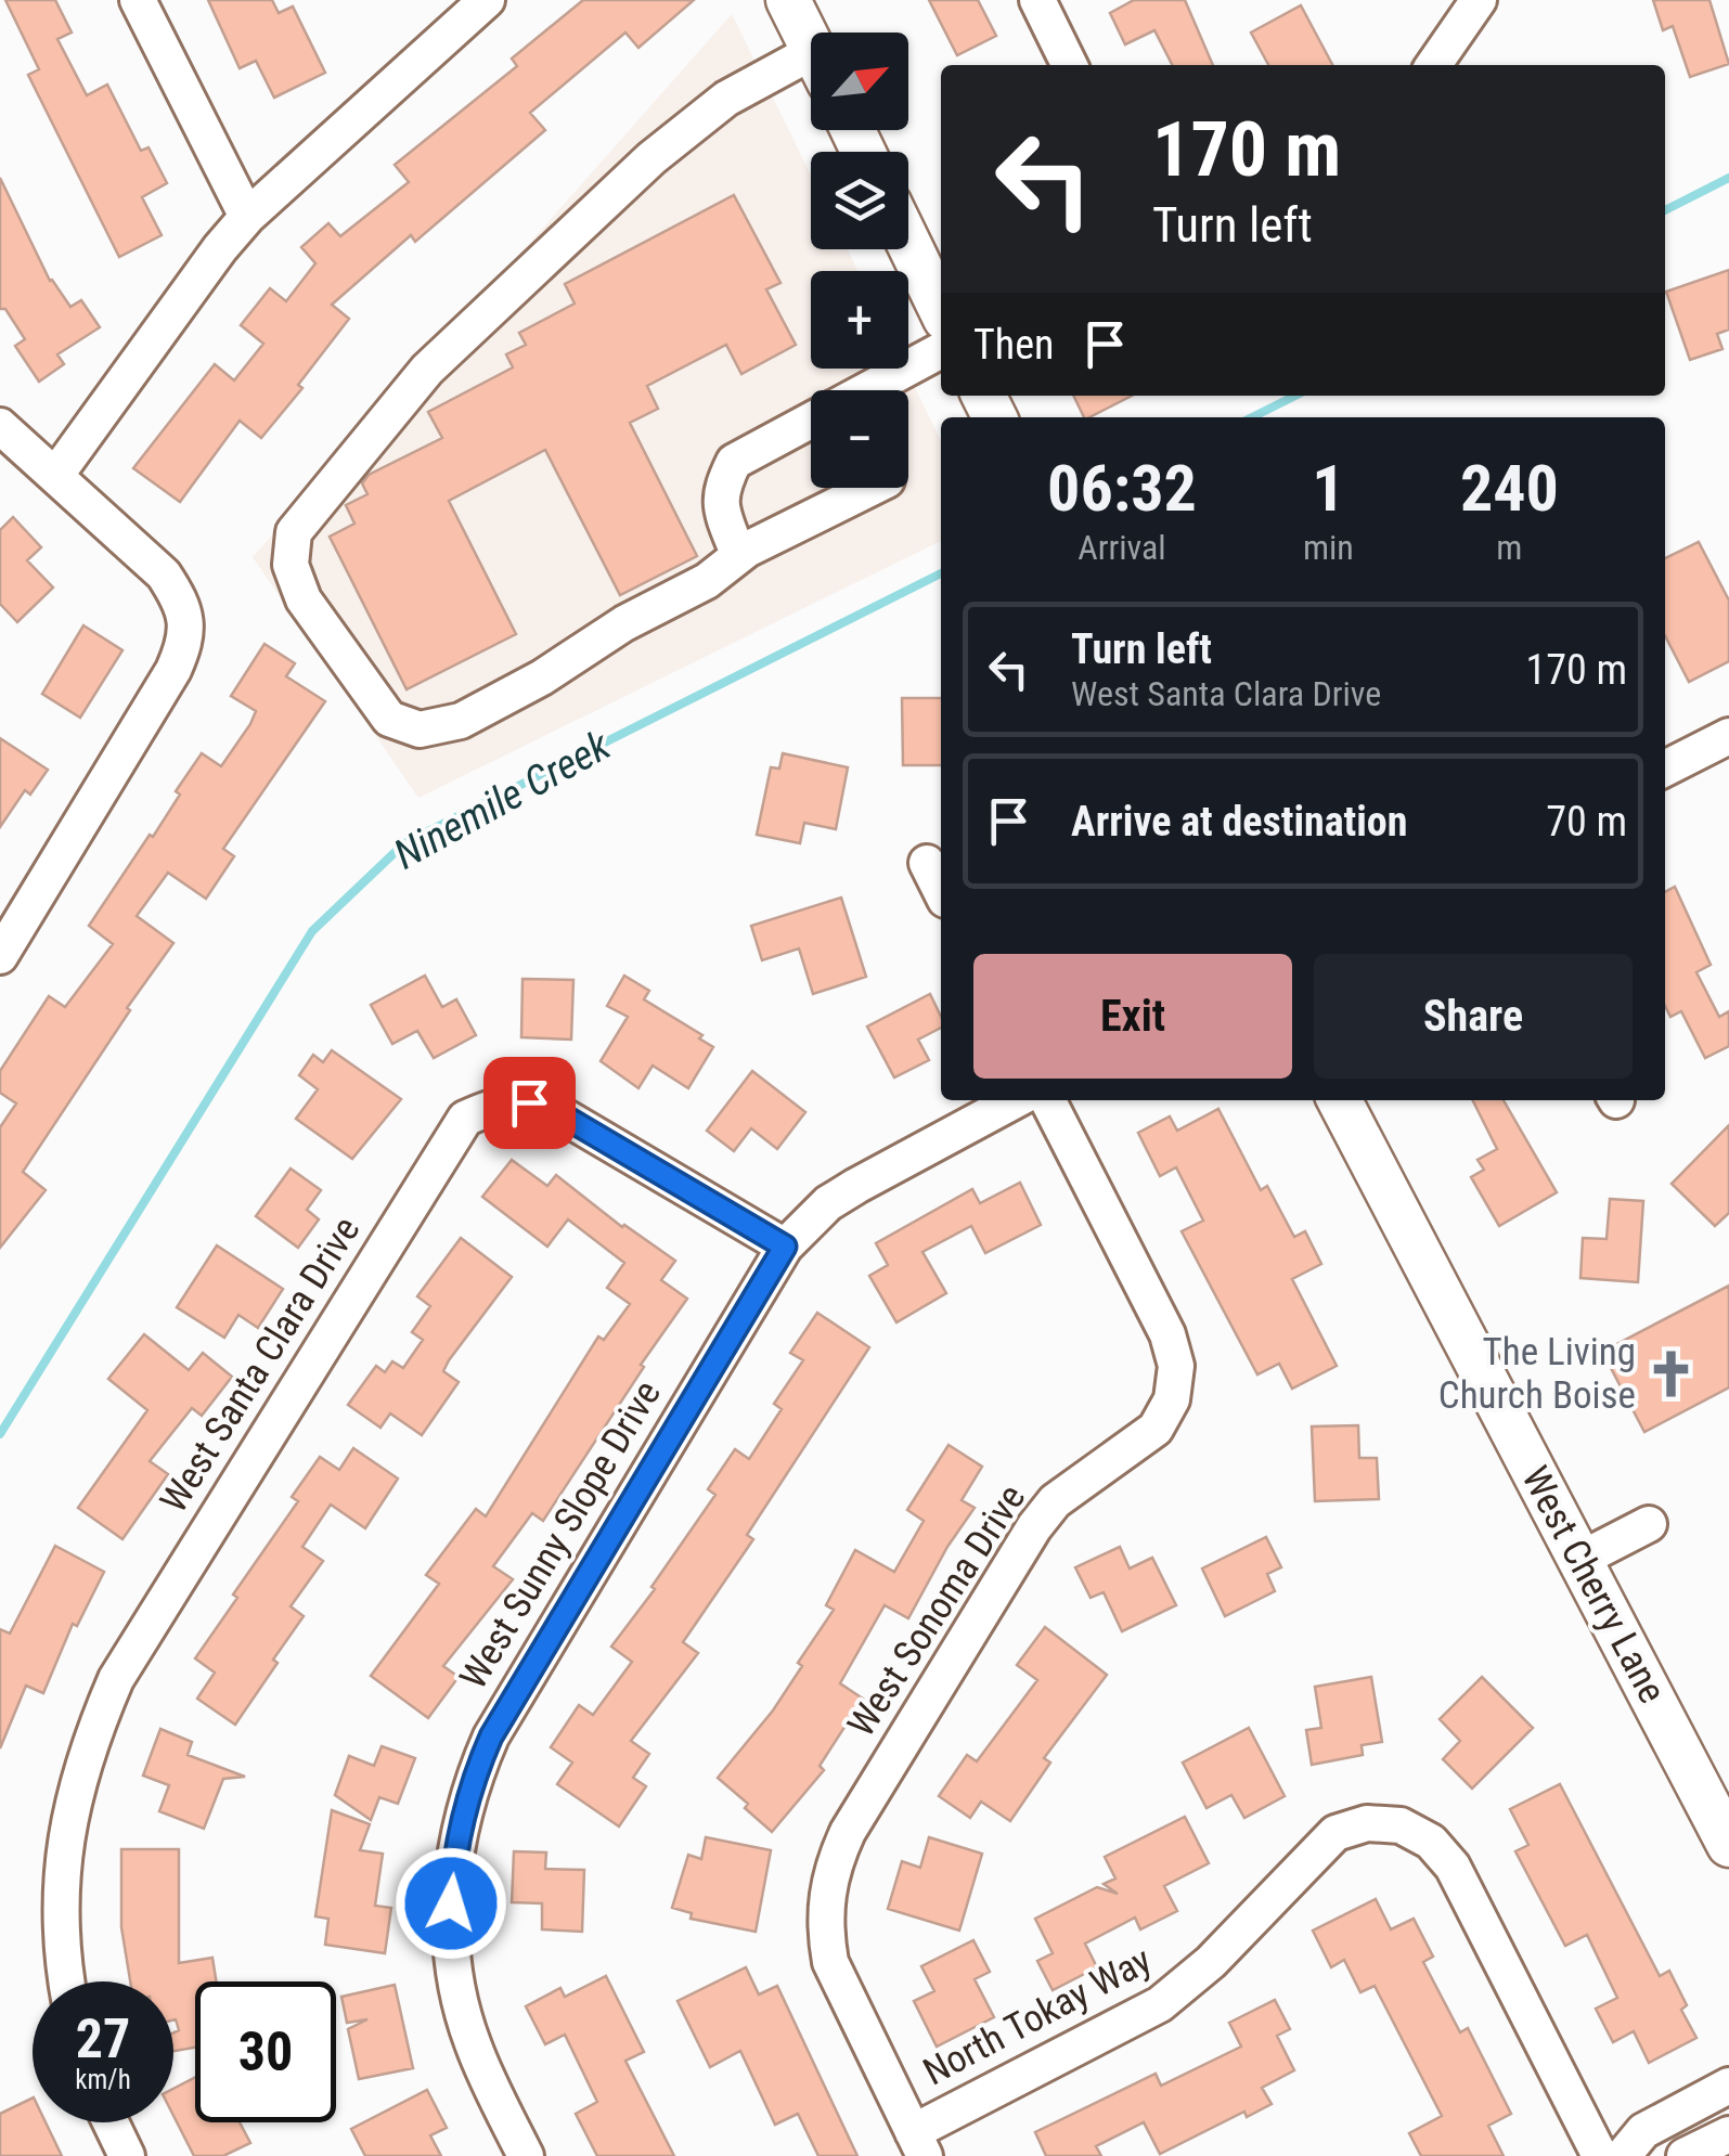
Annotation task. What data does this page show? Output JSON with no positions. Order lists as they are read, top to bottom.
{
  "streets": {
    "main road": ["West Cherry Lane"],
    "street": [
      "West Santa Clara Drive",
      "West Sunny Slope Drive",
      "West Sonoma Drive",
      "North Tokay Way"
    ]
  },
  "crossings": [
    ["West Santa Clara Drive", "West Sunny Slope Drive"],
    ["West Sonoma Drive", "North Tokay Way"]
  ],
  "water": ["Ninemile Creek"],
  "places": {
    "church": ["The Living Church Boise"]
  },
  "north": "top right",
  "page": {
    "map_buttons": ["+", "−"],
    "turn": ["170 m", "Turn left"],
    "then": "Then",
    "eta": [
      "06:32",
      "Arrival",
      "1",
      "min",
      "240",
      "m"
    ],
    "list": [
      {
        "name": "Turn left",
        "note": "West Santa Clara Drive",
        "value": "170 m"
      },
      {
        "name": "Arrive at destination",
        "value": "70 m"
      }
    ],
    "buttons": ["Exit", "Share"],
    "speed": "27 km/h",
    "limit": "30"
  }
}
